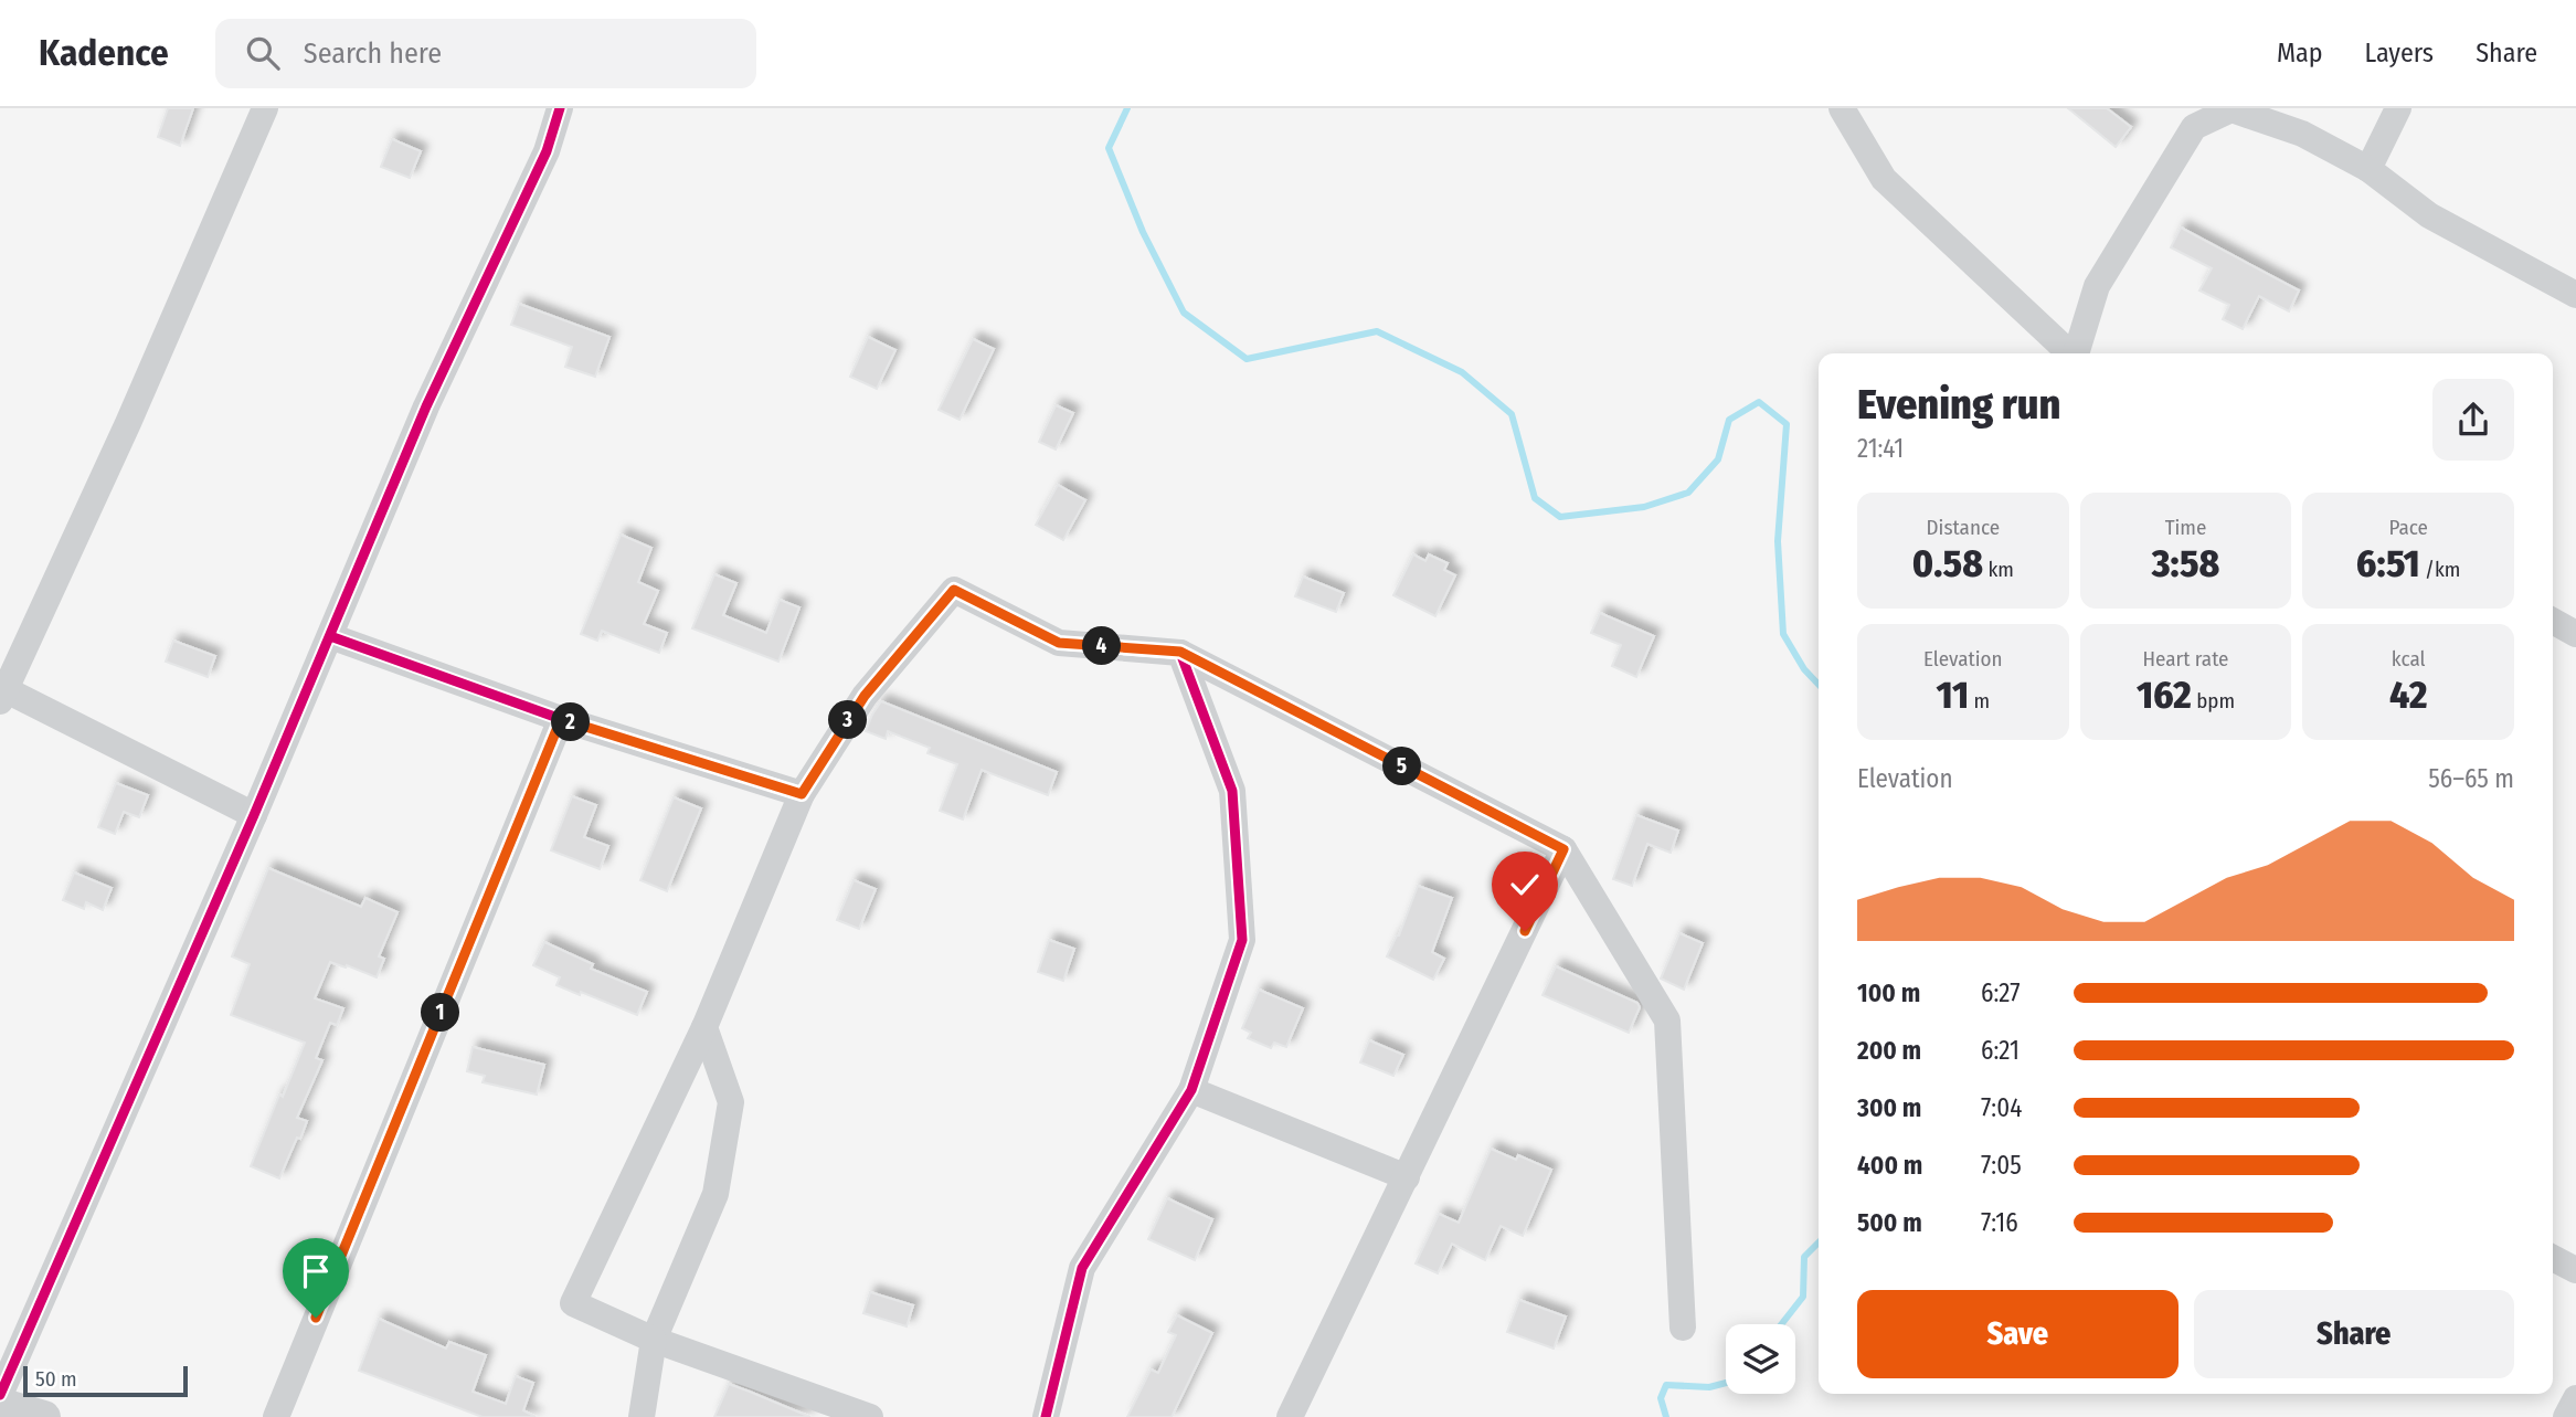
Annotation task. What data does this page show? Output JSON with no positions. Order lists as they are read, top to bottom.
{
  "scale_bar": "50 m",
  "page": {
    "header": "Kadence",
    "search": "Search here",
    "nav": ["Map", "Layers", "Share"],
    "heading": ["Evening run", "21:41"],
    "stats": [
      ["Distance", "0.58 km"],
      ["Time", "3:58"],
      ["Pace", "6:51 /km"],
      ["Elevation", "11 m"],
      ["Heart rate", "162 bpm"],
      ["kcal", "42"]
    ],
    "pins": [
      "4",
      "3",
      "2",
      "5",
      "1"
    ],
    "chart": ["Elevation", "56–65 m"],
    "list": [
      {
        "name": "100 m",
        "note": "6:27"
      },
      {
        "name": "200 m",
        "note": "6:21"
      },
      {
        "name": "300 m",
        "note": "7:04"
      },
      {
        "name": "400 m",
        "note": "7:05"
      },
      {
        "name": "500 m",
        "note": "7:16"
      }
    ],
    "buttons": ["Save", "Share"],
    "scale": "50 m"
  }
}
